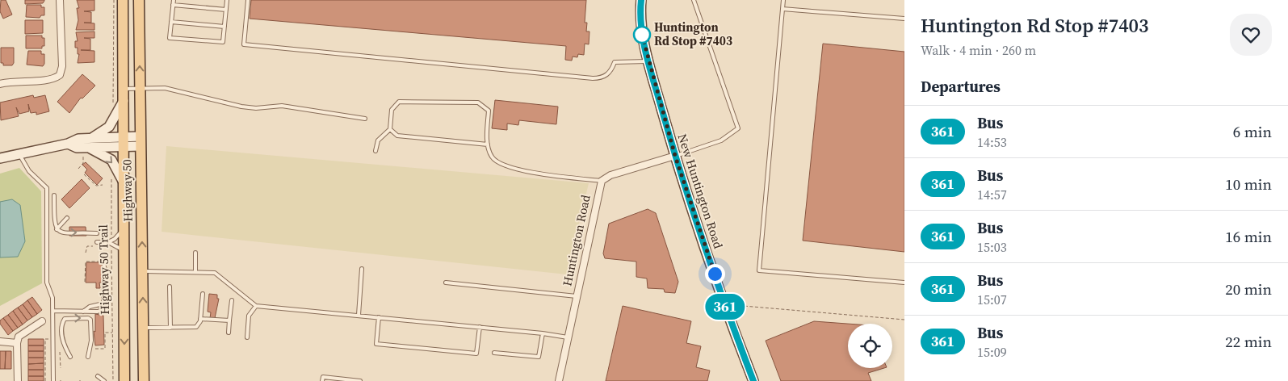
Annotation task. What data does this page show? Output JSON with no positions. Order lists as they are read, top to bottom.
{
  "streets": {
    "main road": ["Highway 50"],
    "street": ["New Huntington Road", "Huntington Road"],
    "path": ["Highway 50 Trail"]
  },
  "crossings": [
    ["New Huntington Road", "Huntington Road"]
  ],
  "places": ["Huntington Rd Stop #7403"],
  "lines": ["bus line 361"],
  "page": {
    "on_map": "361",
    "heading": [
      ["Huntington Rd Stop #7403", "Walk · 4 min · 260 m"],
      "Departures"
    ],
    "list": [
      {
        "mark": "361",
        "name": "Bus",
        "note": "14:53",
        "value": "6 min"
      },
      {
        "mark": "361",
        "name": "Bus",
        "note": "14:57",
        "value": "10 min"
      },
      {
        "mark": "361",
        "name": "Bus",
        "note": "15:03",
        "value": "16 min"
      },
      {
        "mark": "361",
        "name": "Bus",
        "note": "15:07",
        "value": "20 min"
      },
      {
        "mark": "361",
        "name": "Bus",
        "note": "15:09",
        "value": "22 min"
      }
    ]
  }
}
